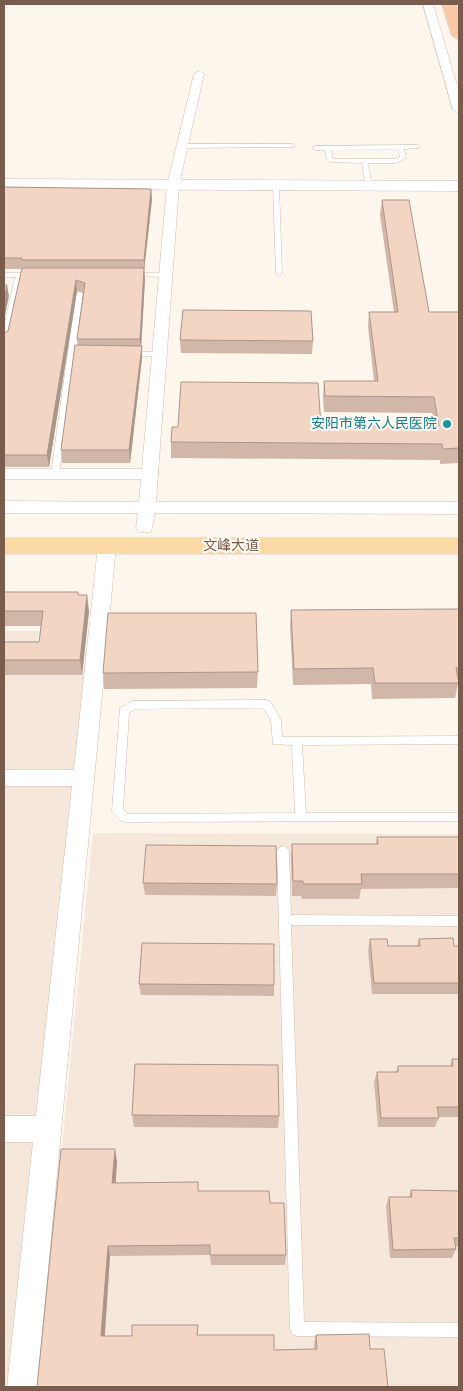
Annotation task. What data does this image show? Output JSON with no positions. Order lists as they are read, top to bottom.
{
  "streets": {
    "main road": ["文峰大道"]
  },
  "places": ["安阳市第六人民医院"]
}
